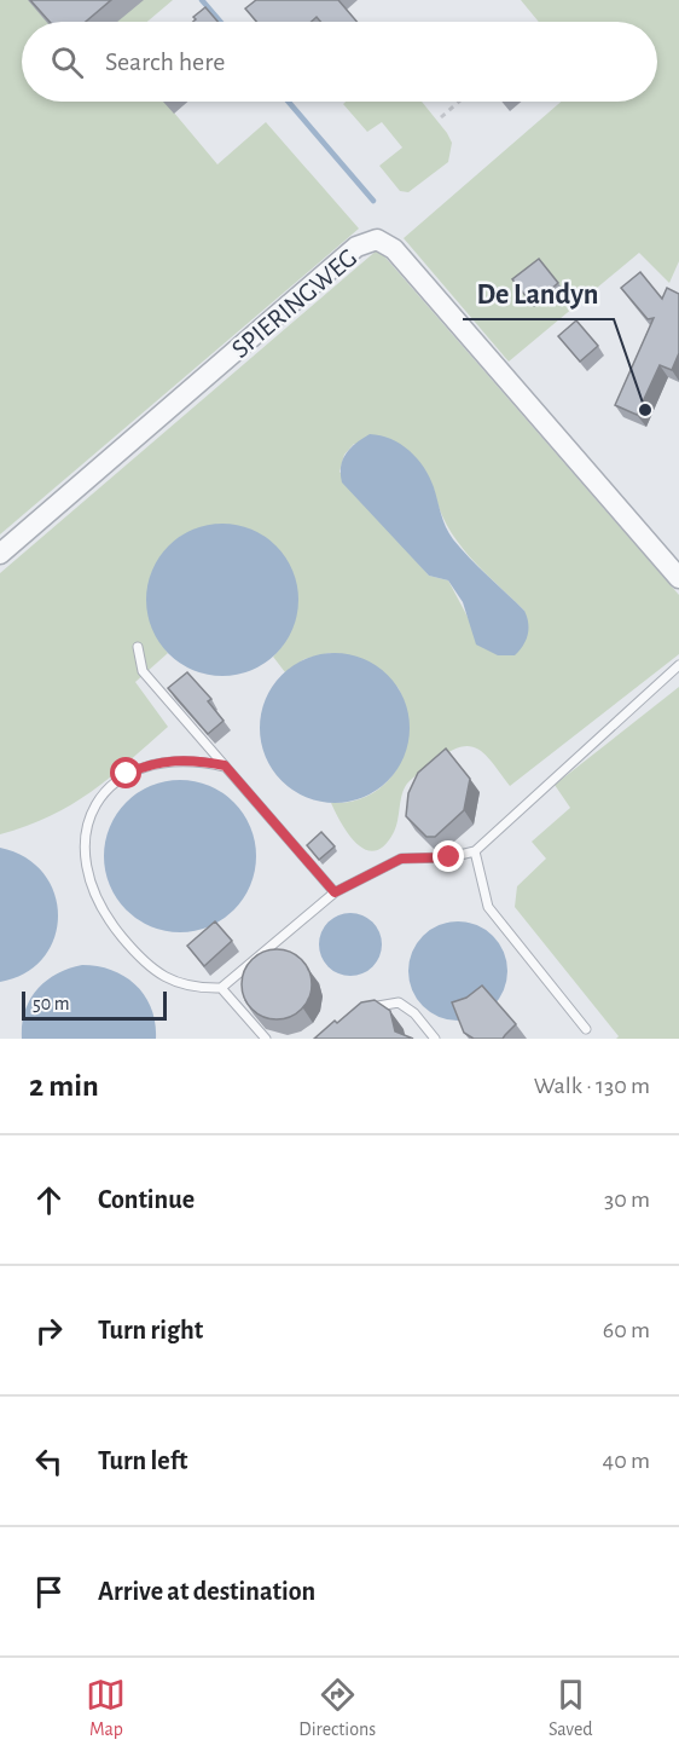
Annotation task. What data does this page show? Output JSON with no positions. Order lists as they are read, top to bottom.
{
  "streets": {
    "street": ["SPIERINGWEG"]
  },
  "places": ["De Landyn"],
  "scale_bar": "50 m",
  "page": {
    "search": "Search here",
    "scale": "50 m",
    "heading": ["2 min", "Walk · 130 m"],
    "list": [
      ["Continue", "30 m"],
      ["Turn right", "60 m"],
      ["Turn left", "40 m"],
      "Arrive at destination"
    ],
    "nav": ["Map", "Directions", "Saved"]
  }
}
